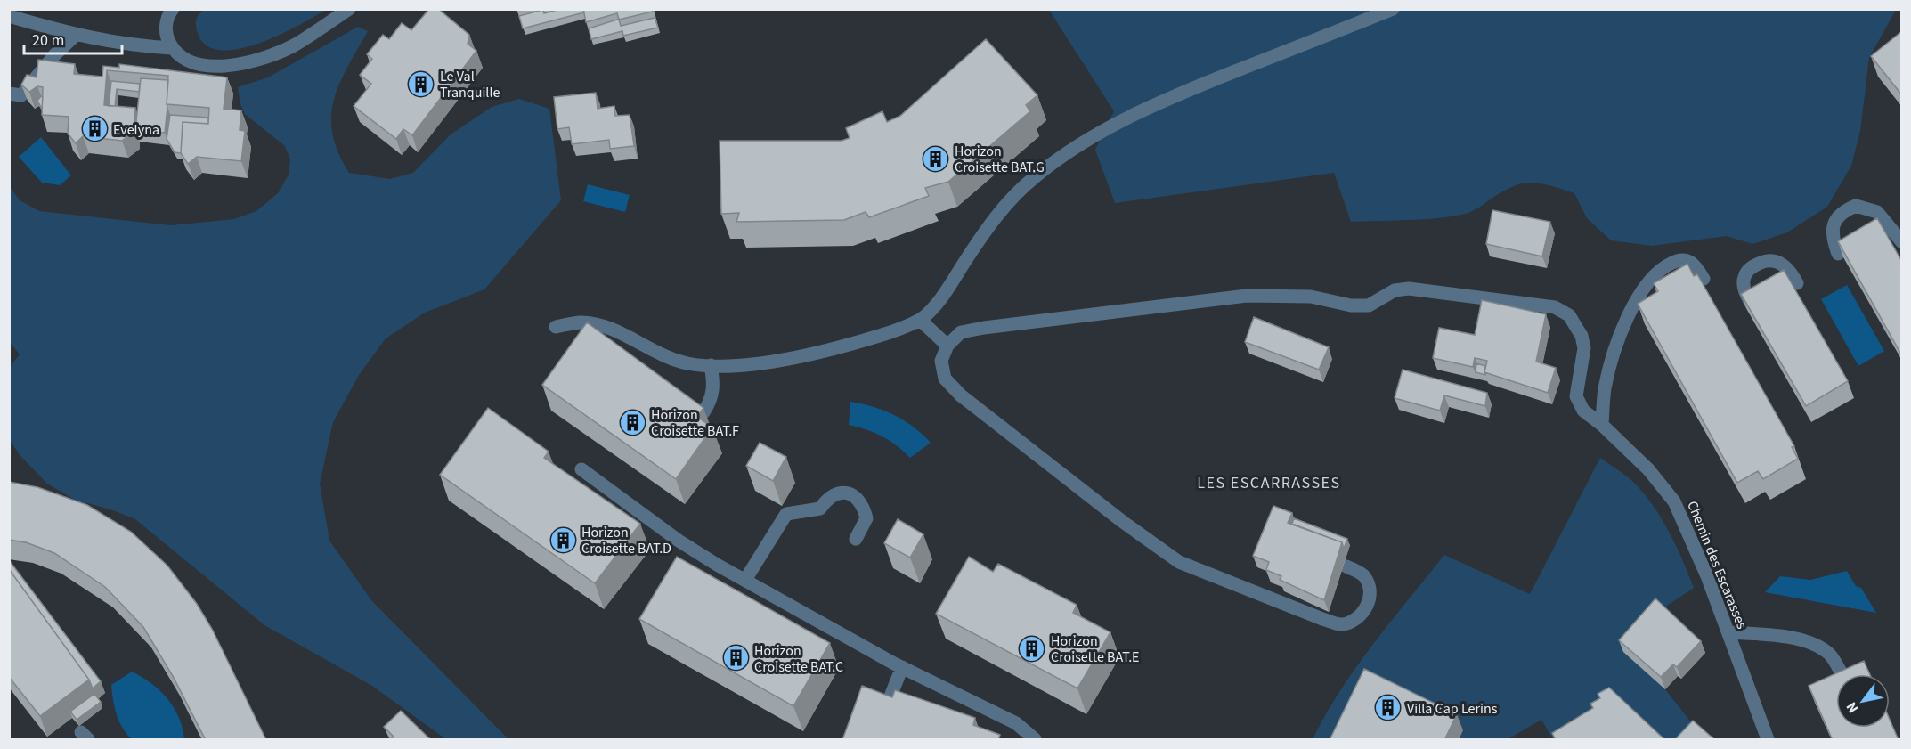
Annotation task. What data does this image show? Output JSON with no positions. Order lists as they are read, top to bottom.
{
  "streets": {
    "street": ["Chemin des Escarasses"]
  },
  "districts": ["LES ESCARRASSES"],
  "places": {
    "building": [
      "Le Val Tranquille",
      "Evelyna",
      "Horizon Croisette BAT.G",
      "Horizon Croisette BAT.F",
      "Horizon Croisette BAT.D",
      "Horizon Croisette BAT.E",
      "Horizon Croisette BAT.C",
      "Villa Cap Lerins"
    ]
  },
  "scale_bar": "20 m",
  "north": "bottom left"
}
